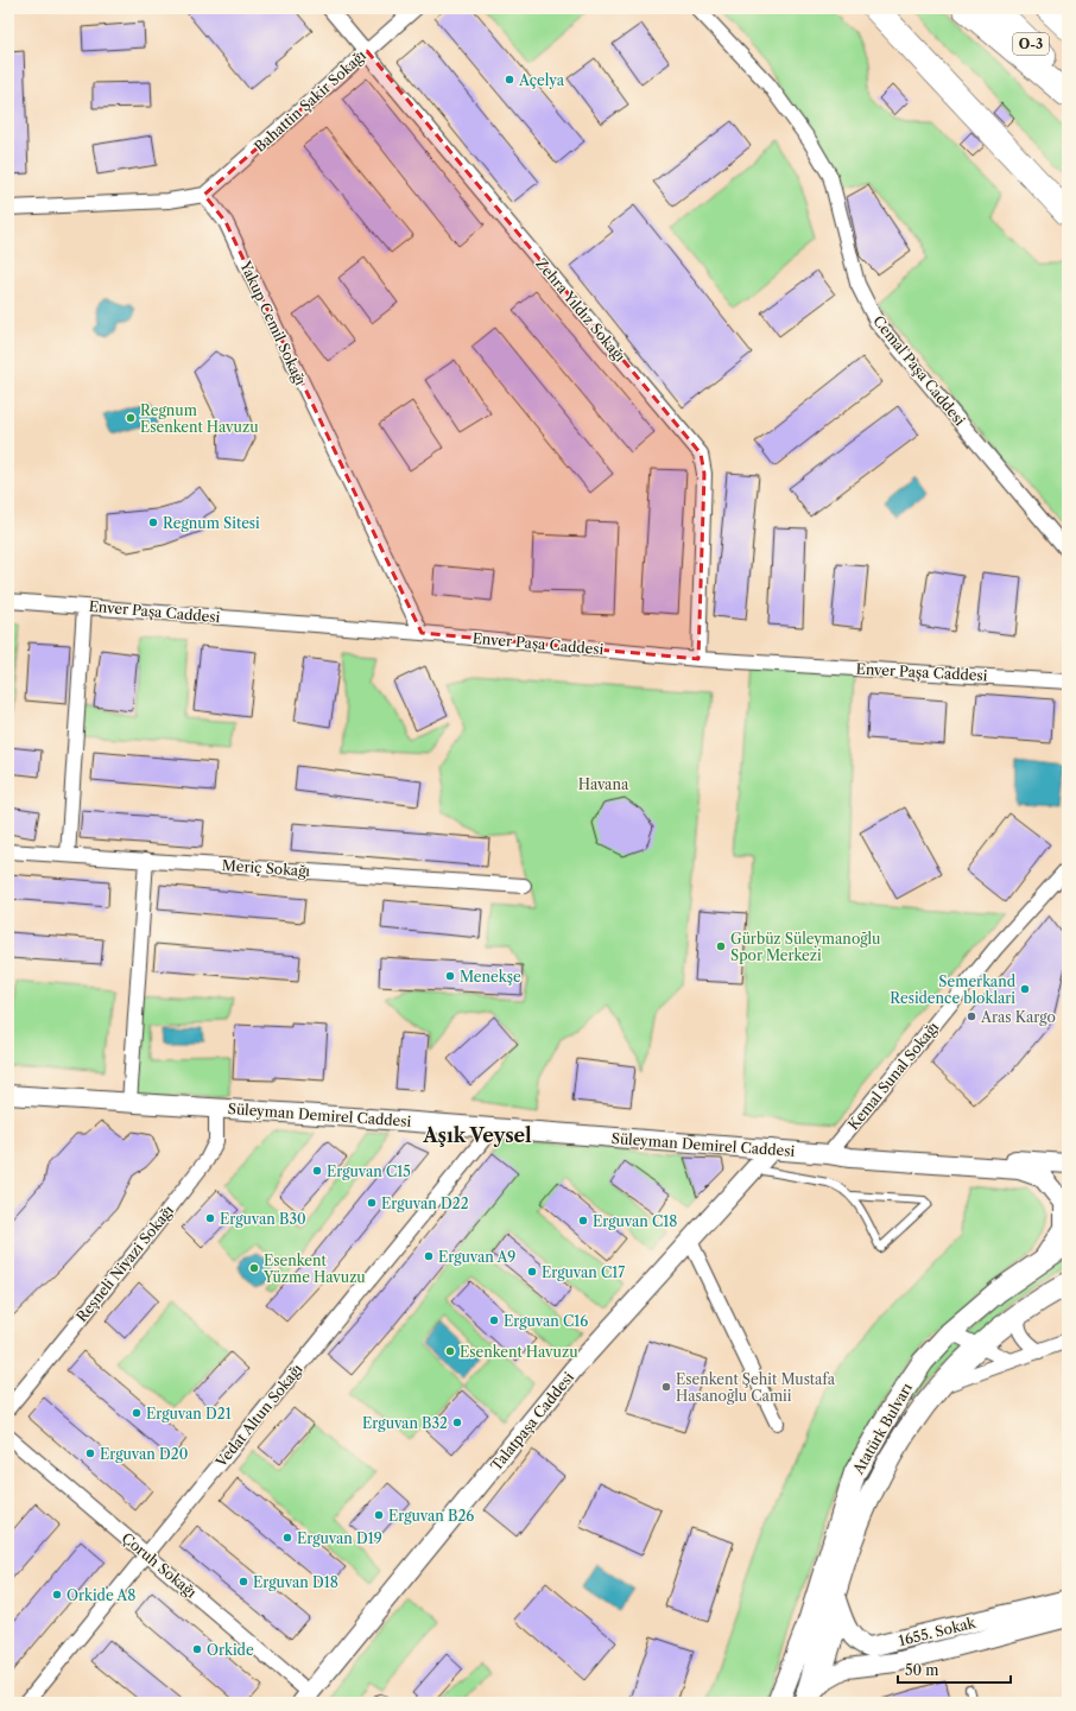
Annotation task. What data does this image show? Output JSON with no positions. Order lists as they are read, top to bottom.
{
  "streets": {
    "highway": ["O-3"],
    "main road": [
      "Süleyman Demirel Caddesi",
      "Talatpaşa Caddesi",
      "Atatürk Bulvarı",
      "1655. Sokak"
    ],
    "street": [
      "Bahattin Şakir Sokağı",
      "Zehra Yıldız Sokağı",
      "Yakup Cemil Sokağı",
      "Cemal Paşa Caddesi",
      "Enver Paşa Caddesi",
      "Meriç Sokağı",
      "Kemal Sunal Sokağı",
      "Reşneli Niyazi Sokağı",
      "Vedat Altun Sokağı",
      "Çoruh Sokağı"
    ]
  },
  "crossings": [
    ["Bahattin Şakir Sokağı", "Zehra Yıldız Sokağı"],
    ["Bahattin Şakir Sokağı", "Yakup Cemil Sokağı"],
    ["Zehra Yıldız Sokağı", "Enver Paşa Caddesi"],
    ["Yakup Cemil Sokağı", "Enver Paşa Caddesi"],
    ["Kemal Sunal Sokağı", "Süleyman Demirel Caddesi"],
    ["Süleyman Demirel Caddesi", "Reşneli Niyazi Sokağı"],
    ["Süleyman Demirel Caddesi", "Vedat Altun Sokağı"],
    ["Süleyman Demirel Caddesi", "Talatpaşa Caddesi"],
    ["Vedat Altun Sokağı", "Çoruh Sokağı"],
    ["Talatpaşa Caddesi", "Çoruh Sokağı"],
    ["Atatürk Bulvarı", "1655. Sokak"]
  ],
  "districts": ["Aşık Veysel"],
  "parks": ["Havana"],
  "places": [
    "Açelya",
    "Regnum Esenkent Havuzu",
    "Regnum Sitesi",
    "Gürbüz Süleymanoğlu Spor Merkezi",
    "Menekşe",
    "Semerkand Residence bloklari",
    "Aras Kargo",
    "Erguvan C15",
    "Erguvan D22",
    "Erguvan B30",
    "Erguvan C18",
    "Erguvan A9",
    "Esenkent Yüzme Havuzu",
    "Erguvan C17",
    "Erguvan C16",
    "Esenkent Havuzu",
    "Esenkent Şehit Mustafa Hasanoğlu Camii",
    "Erguvan D21",
    "Erguvan B32",
    "Erguvan D20",
    "Erguvan B26",
    "Erguvan D19",
    "Erguvan D18",
    "Orkide A8",
    "Orkide"
  ],
  "scale_bar": "50 m"
}
